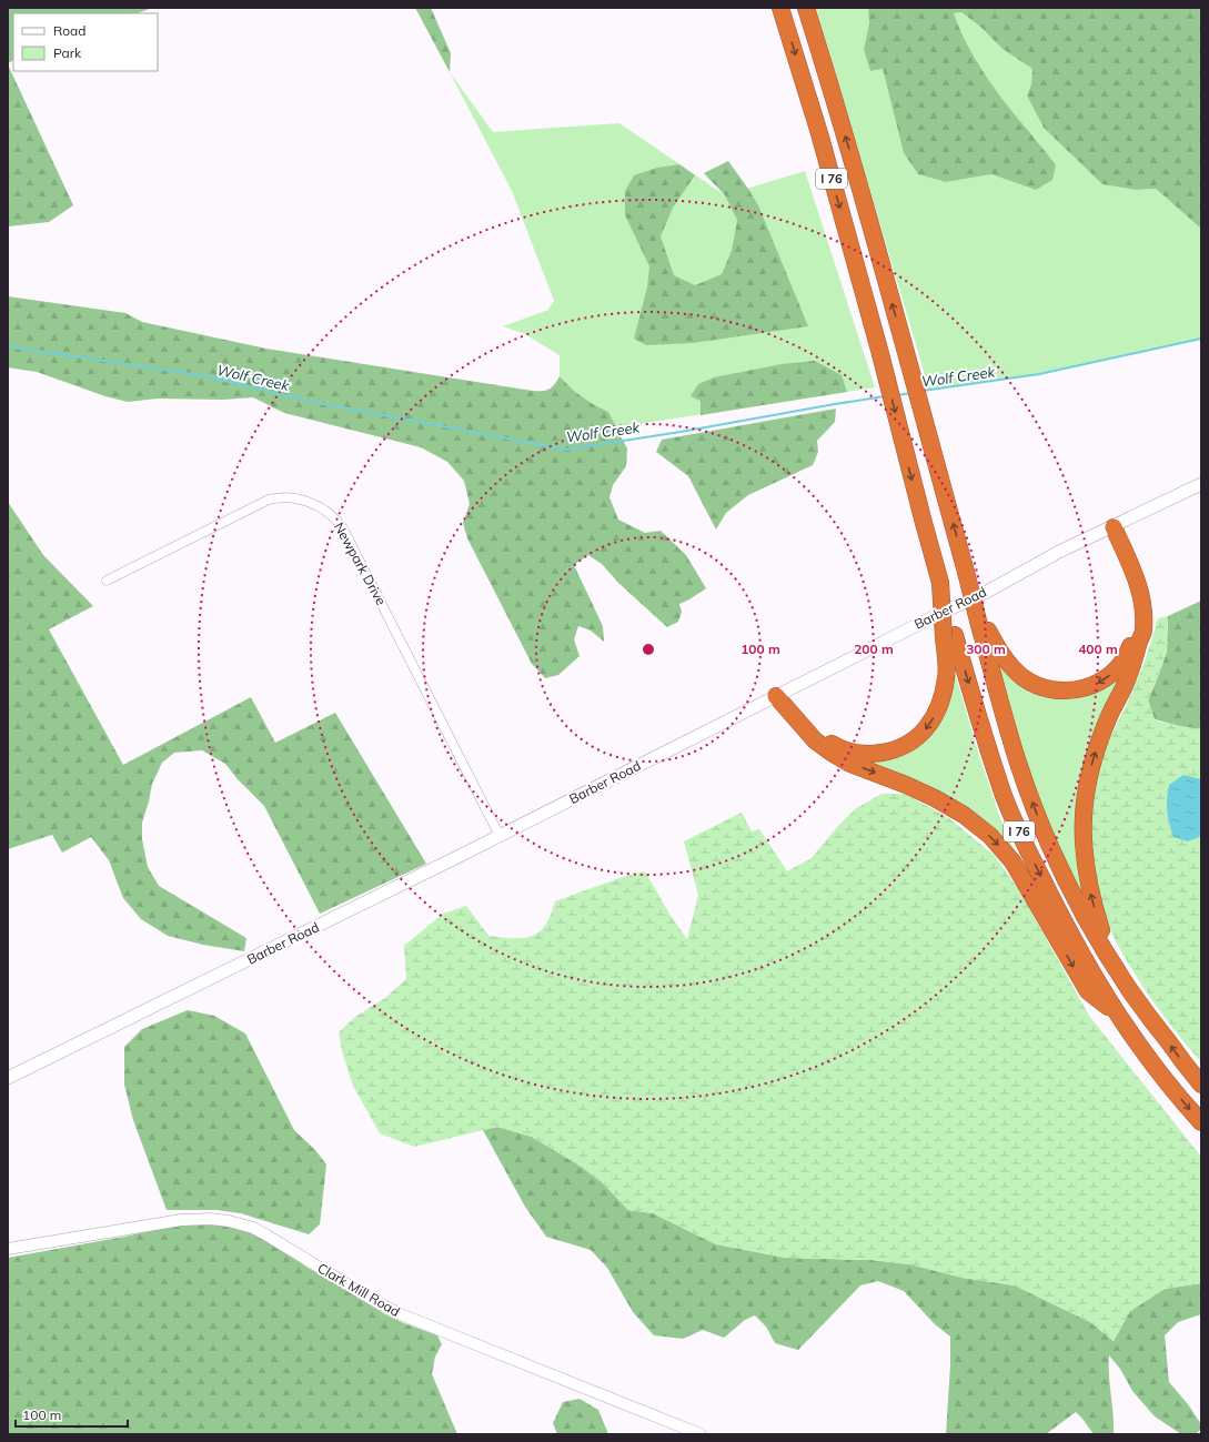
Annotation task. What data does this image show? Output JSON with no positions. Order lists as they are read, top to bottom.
{
  "streets": {
    "highway": ["I 76"],
    "main road": ["Barber Road"],
    "street": ["Newpark Drive", "Clark Mill Road"]
  },
  "crossings": [
    ["Newpark Drive", "Barber Road"]
  ],
  "water": ["Wolf Creek"],
  "legend": ["Road", "Park"],
  "scale_bar": "100 m",
  "rings": [
    "100 m",
    "200 m",
    "300 m",
    "400 m"
  ]
}
